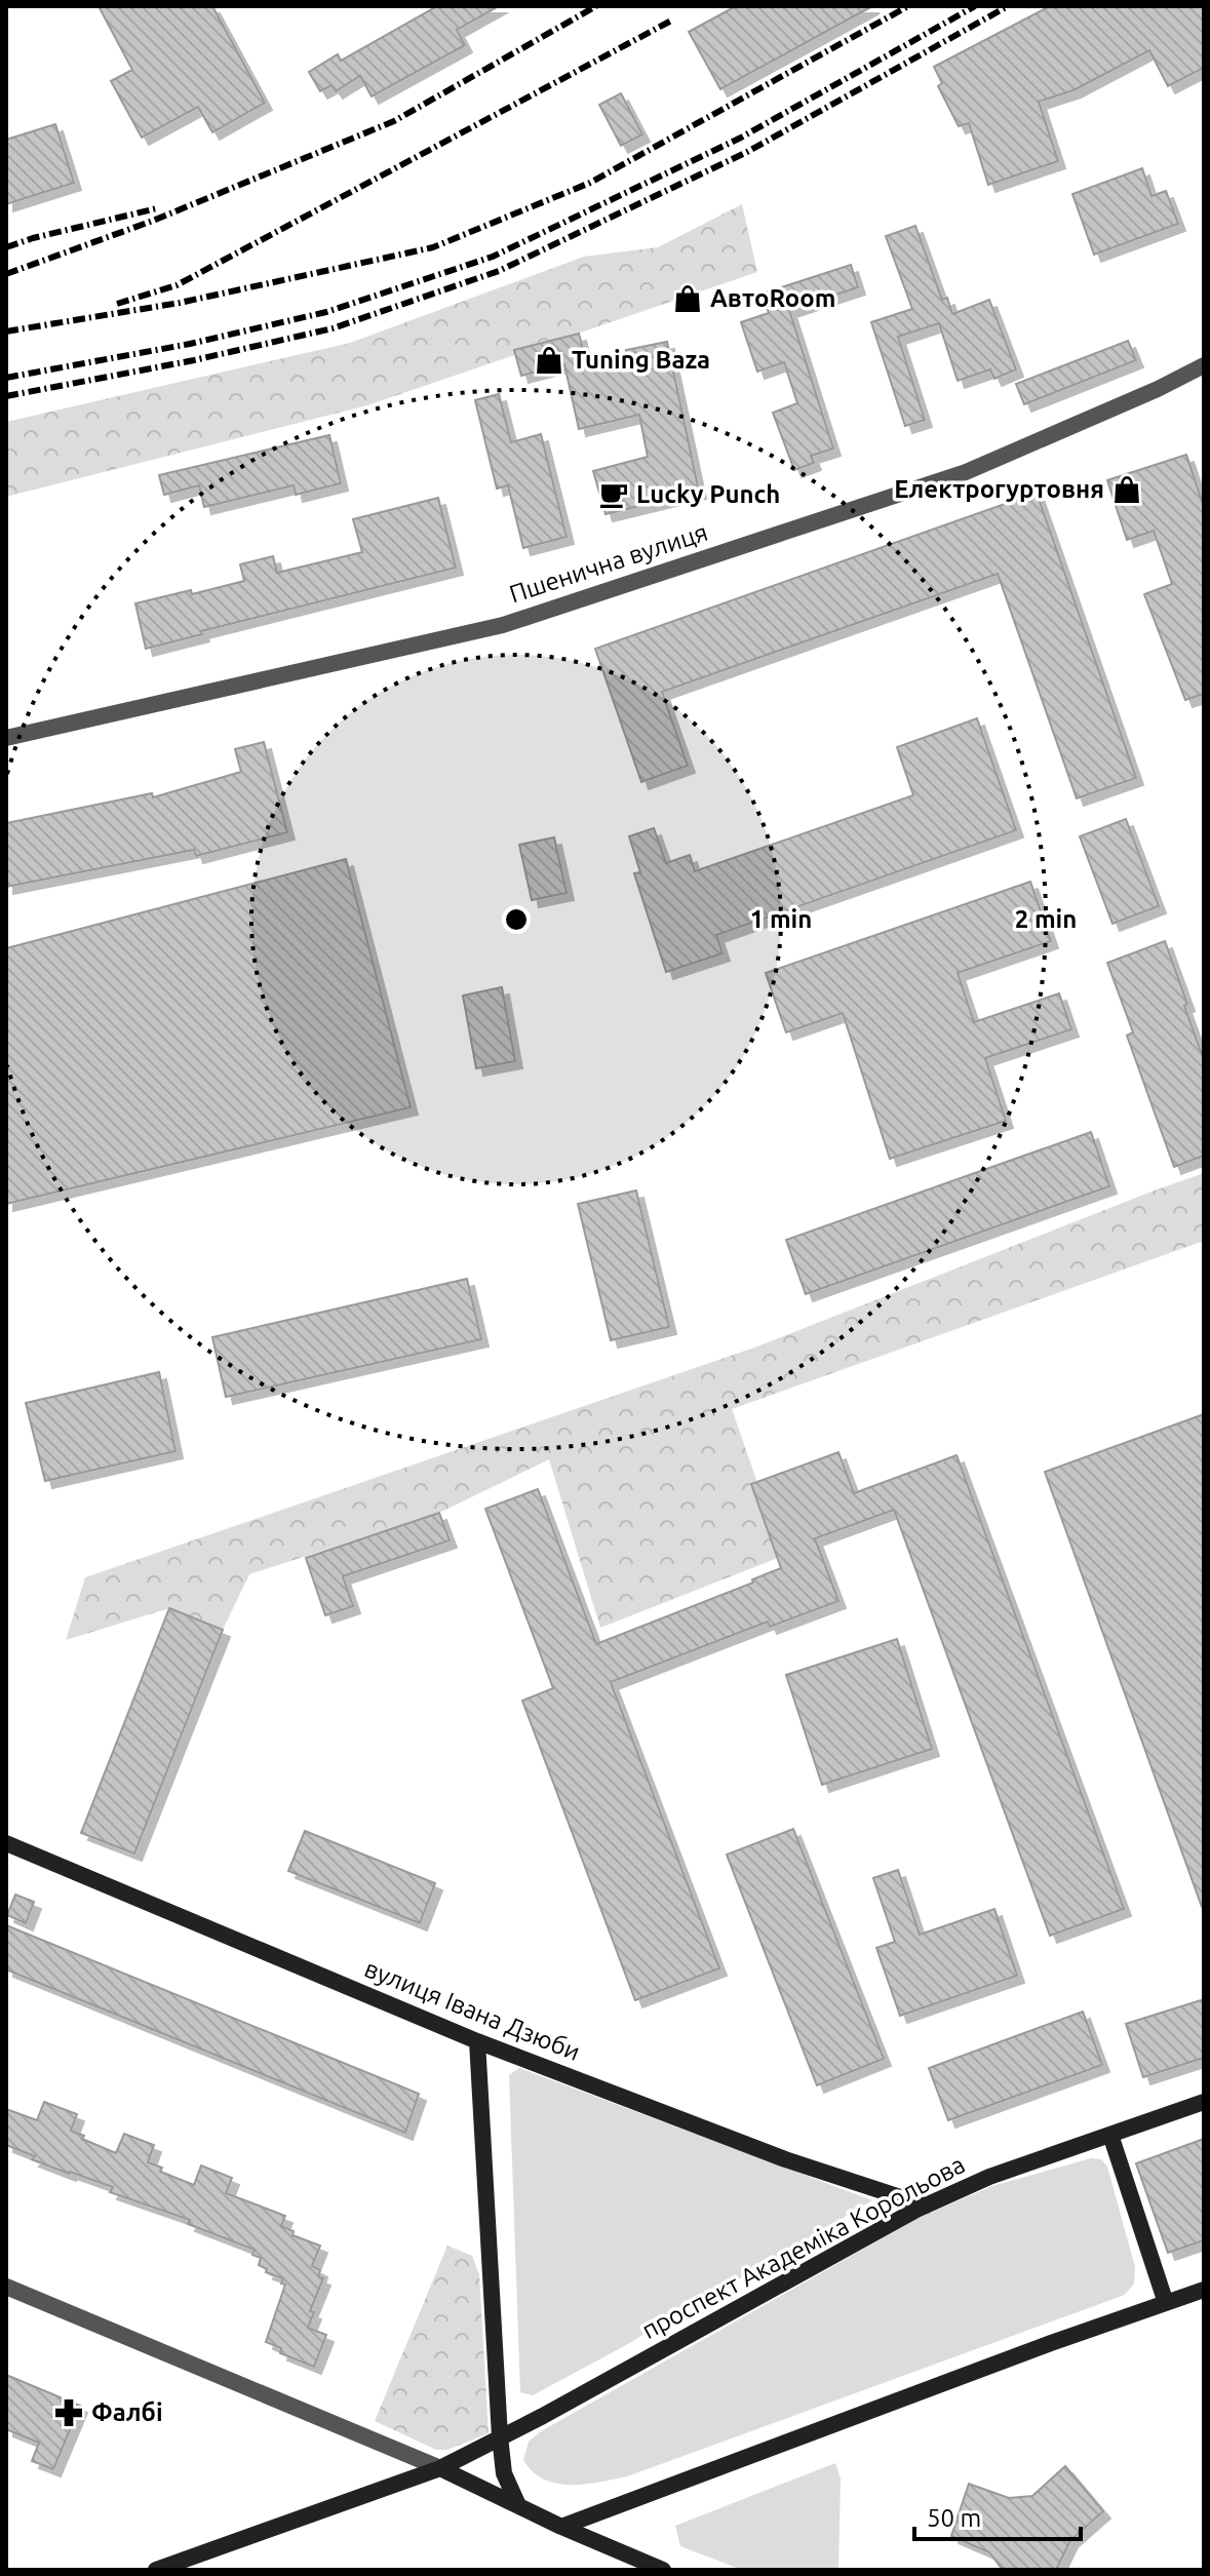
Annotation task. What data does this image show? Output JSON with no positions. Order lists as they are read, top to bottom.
{
  "streets": {
    "main road": ["вулиця Івана Дзюби", "проспект Академіка Корольова"],
    "street": ["Пшенична вулиця"]
  },
  "crossings": [
    ["вулиця Івана Дзюби", "проспект Академіка Корольова"]
  ],
  "places": {
    "shop": ["АвтоRoom", "Tuning Baza", "Електрогуртовня"],
    "cafe": ["Lucky Punch"],
    "pharmacy": ["Фалбі"]
  },
  "scale_bar": "50 m",
  "rings": ["1 min", "2 min"]
}
